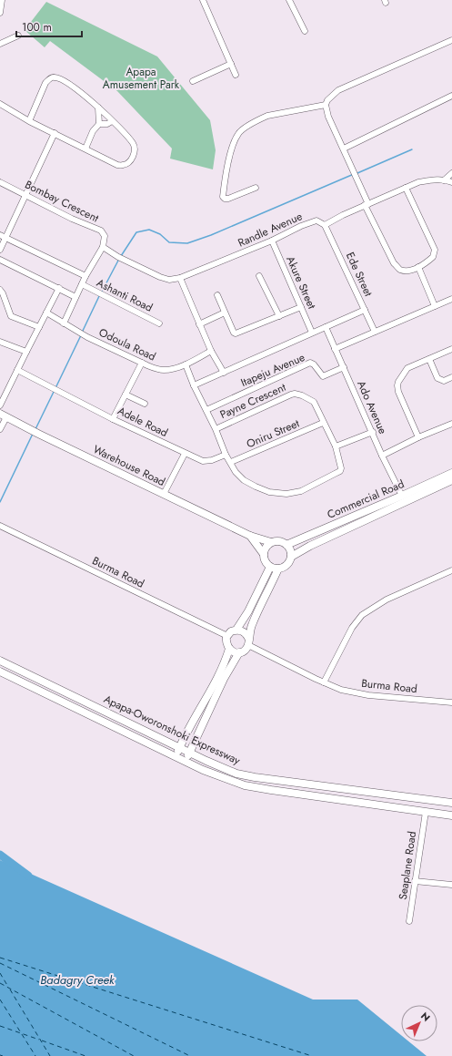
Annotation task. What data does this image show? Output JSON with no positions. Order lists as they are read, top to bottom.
{
  "streets": {
    "main road": ["Warehouse Road", "Commercial Road", "Apapa-Oworonshoki Expressway"],
    "street": [
      "Bombay Crescent",
      "Randle Avenue",
      "Ede Street",
      "Akure Street",
      "Ashanti Road",
      "Odoula Road",
      "Itapeju Avenue",
      "Payne Crescent",
      "Ado Avenue",
      "Adele Road",
      "Oniru Street",
      "Burma Road",
      "Seaplane Road"
    ]
  },
  "crossings": [
    ["Bombay Crescent", "Randle Avenue"],
    ["Randle Avenue", "Ede Street"],
    ["Randle Avenue", "Akure Street"],
    ["Itapeju Avenue", "Ado Avenue"],
    ["Payne Crescent", "Oniru Street"],
    ["Ado Avenue", "Commercial Road"],
    ["Warehouse Road", "Commercial Road"],
    ["Apapa-Oworonshoki Expressway", "Seaplane Road"]
  ],
  "water": ["Badagry Creek"],
  "parks": ["Apapa Amusement Park"],
  "scale_bar": "100 m",
  "north": "top right"
}
